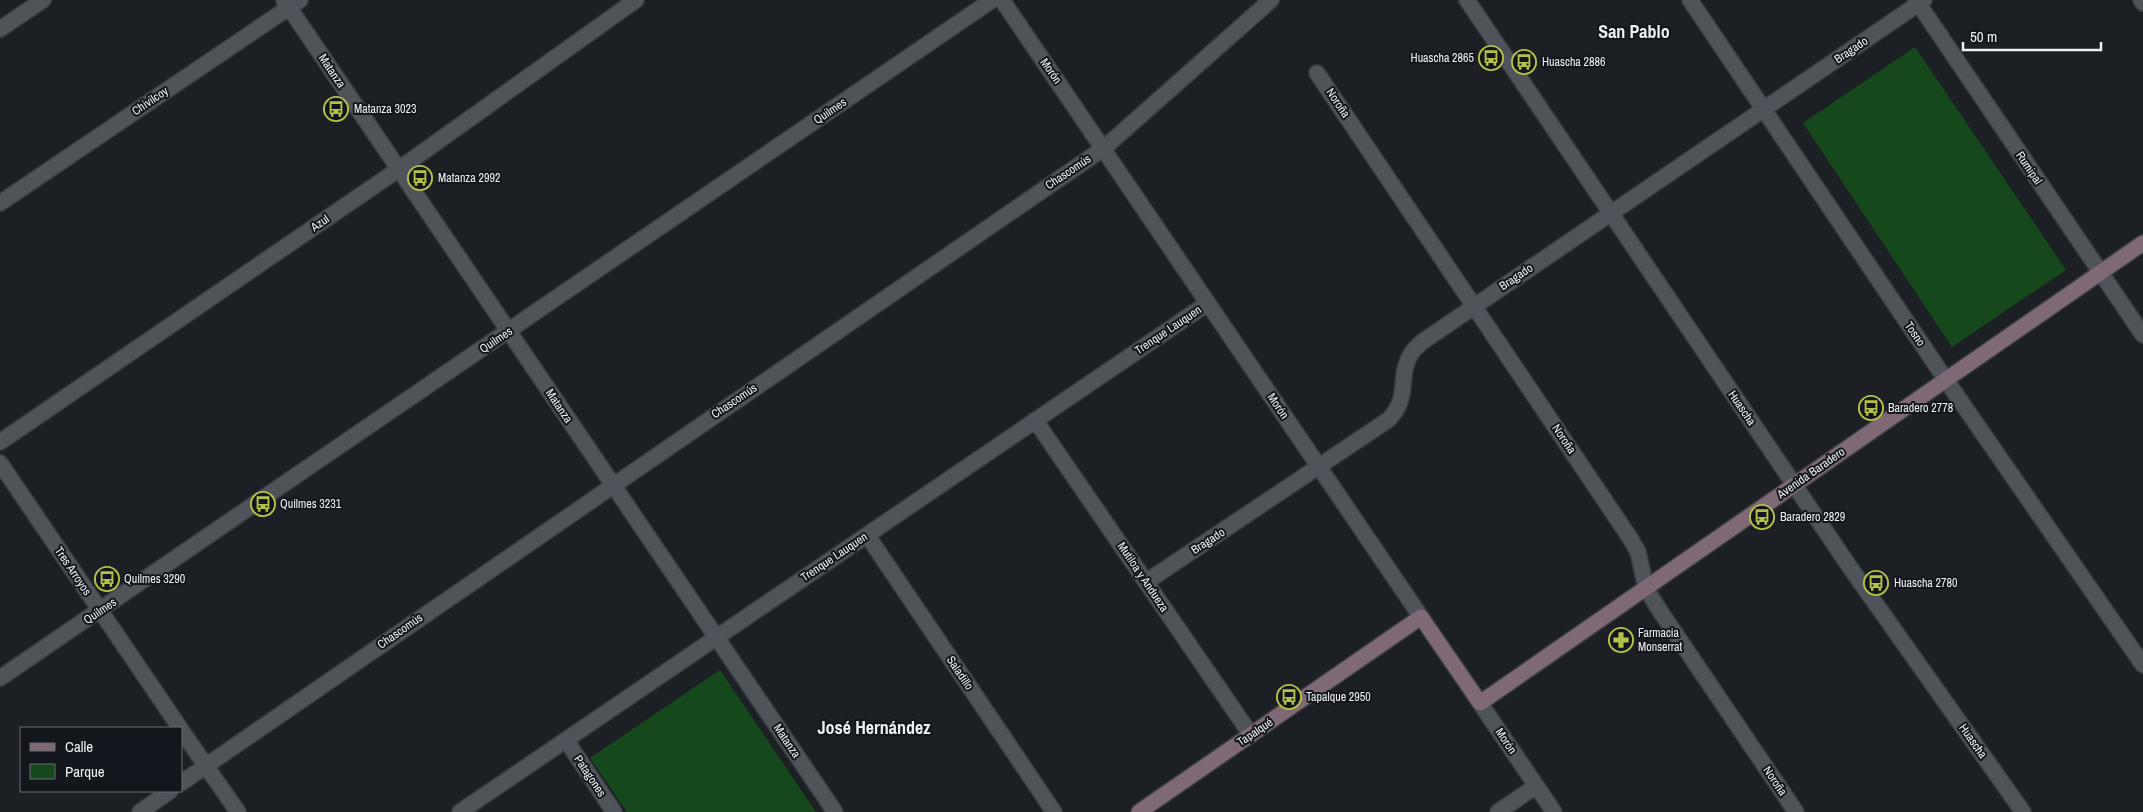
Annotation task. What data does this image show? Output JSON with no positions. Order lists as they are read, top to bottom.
{
  "streets": {
    "main road": ["Morón", "Avenida Baradero", "Tapalqué"],
    "street": [
      "Bragado",
      "Matanza",
      "Chivilcoy",
      "Noroña",
      "Quilmes",
      "Rumipal",
      "Chascomús",
      "Azul",
      "Trenque Lauquen",
      "Tosno",
      "Huascha",
      "Tres Arroyos",
      "Mutiloa y Andueza",
      "Saladillo",
      "Patagones"
    ]
  },
  "crossings": [
    ["Bragado", "Morón"],
    ["Bragado", "Noroña"],
    ["Bragado", "Rumipal"],
    ["Bragado", "Tosno"],
    ["Bragado", "Huascha"],
    ["Bragado", "Mutiloa y Andueza"],
    ["Matanza", "Chivilcoy"],
    ["Matanza", "Quilmes"],
    ["Matanza", "Chascomús"],
    ["Matanza", "Azul"],
    ["Matanza", "Trenque Lauquen"],
    ["Morón", "Chascomús"],
    ["Morón", "Trenque Lauquen"],
    ["Morón", "Avenida Baradero"],
    ["Morón", "Tapalqué"],
    ["Noroña", "Avenida Baradero"],
    ["Quilmes", "Tres Arroyos"],
    ["Rumipal", "Avenida Baradero"],
    ["Chascomús", "Tres Arroyos"],
    ["Trenque Lauquen", "Mutiloa y Andueza"],
    ["Trenque Lauquen", "Saladillo"],
    ["Trenque Lauquen", "Patagones"],
    ["Tosno", "Avenida Baradero"],
    ["Huascha", "Avenida Baradero"],
    ["Mutiloa y Andueza", "Tapalqué"]
  ],
  "districts": ["San Pablo", "José Hernández"],
  "places": {
    "bus stop": [
      "Huascha 2865",
      "Huascha 2886",
      "Matanza 3023",
      "Matanza 2992",
      "Baradero 2778",
      "Quilmes 3231",
      "Baradero 2829",
      "Quilmes 3290",
      "Huascha 2780",
      "Tapalque 2950"
    ],
    "pharmacy": ["Farmacia Monserrat"]
  },
  "legend": ["Calle", "Parque"],
  "scale_bar": "50 m"
}
